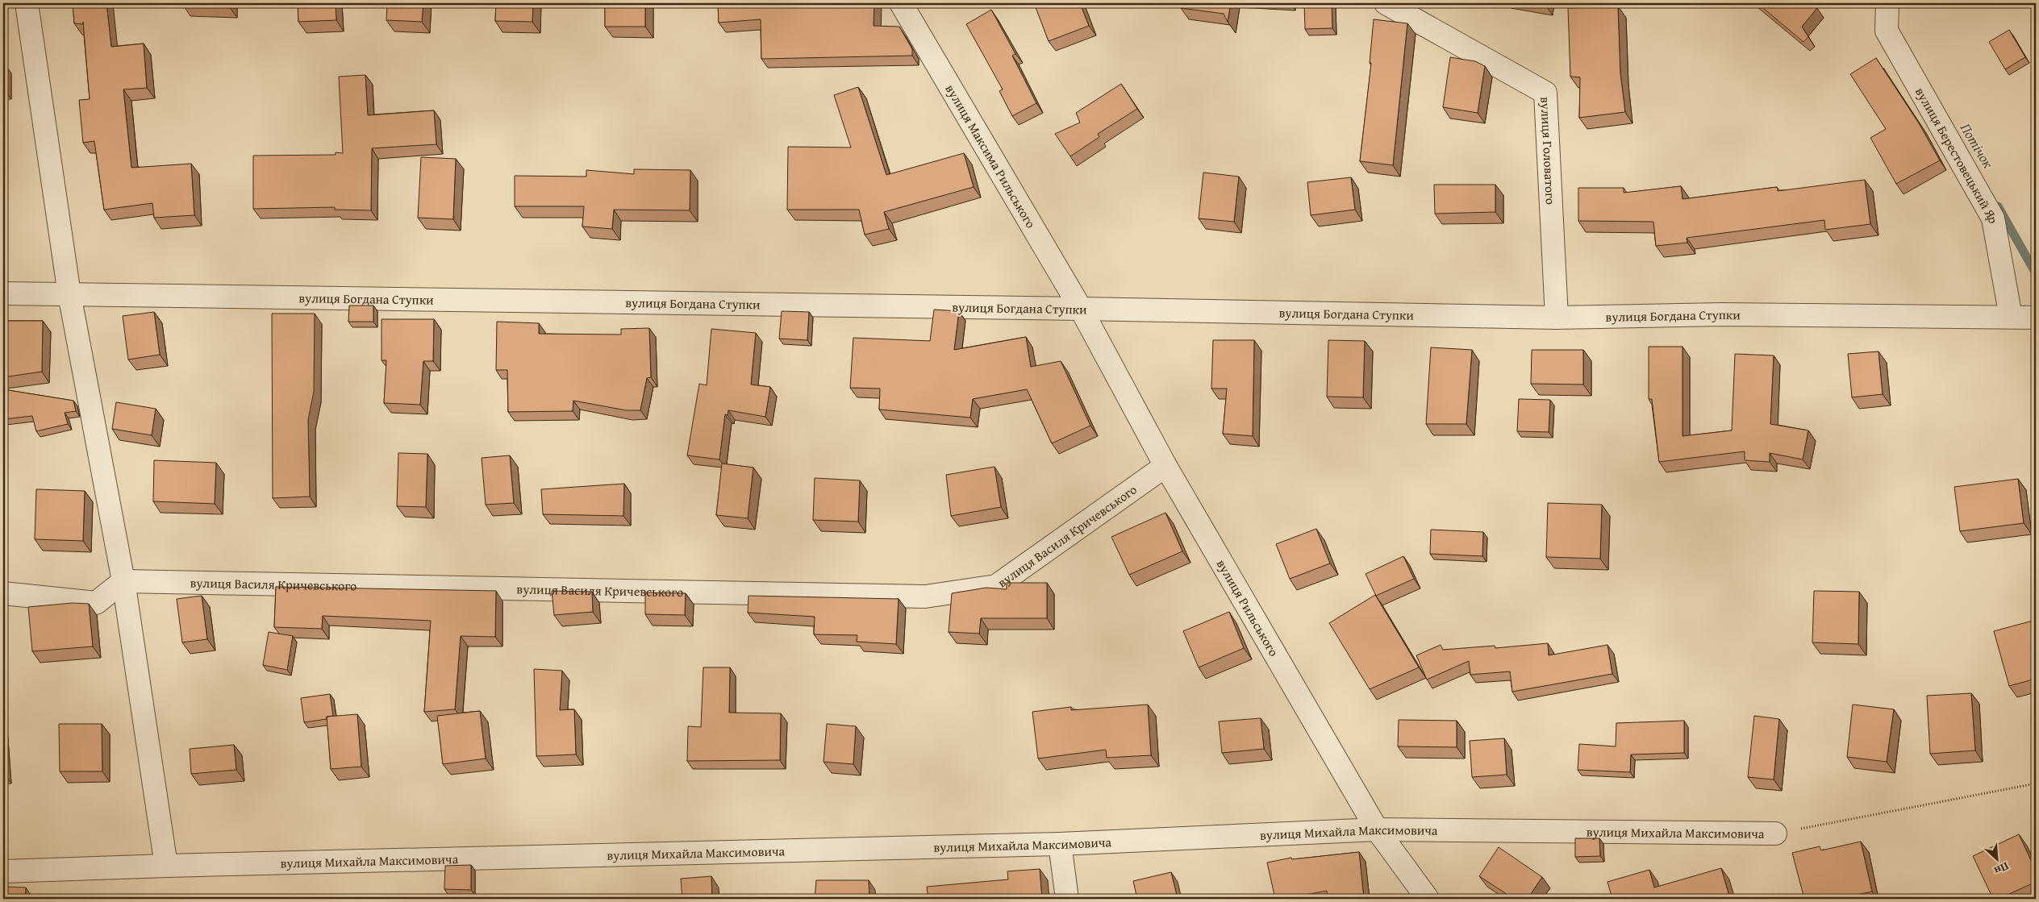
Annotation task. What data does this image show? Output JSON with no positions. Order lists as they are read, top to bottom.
{
  "streets": {
    "street": [
      "вулиця Головатого",
      "вулиця Максима Рильського",
      "вулиця Берестовецький Яр",
      "вулиця Богдана Ступки",
      "вулиця Василя Кричевського",
      "вулиця Рильського",
      "вулиця Михайла Максимовича"
    ]
  },
  "crossings": [
    ["вулиця Головатого", "вулиця Богдана Ступки"],
    ["вулиця Максима Рильського", "вулиця Богдана Ступки"],
    ["вулиця Максима Рильського", "вулиця Рильського"],
    ["вулиця Берестовецький Яр", "вулиця Богдана Ступки"],
    ["вулиця Богдана Ступки", "вулиця Рильського"],
    ["вулиця Василя Кричевського", "вулиця Рильського"],
    ["вулиця Рильського", "вулиця Михайла Максимовича"]
  ],
  "water": ["Потічок"],
  "north": "bottom right"
}
